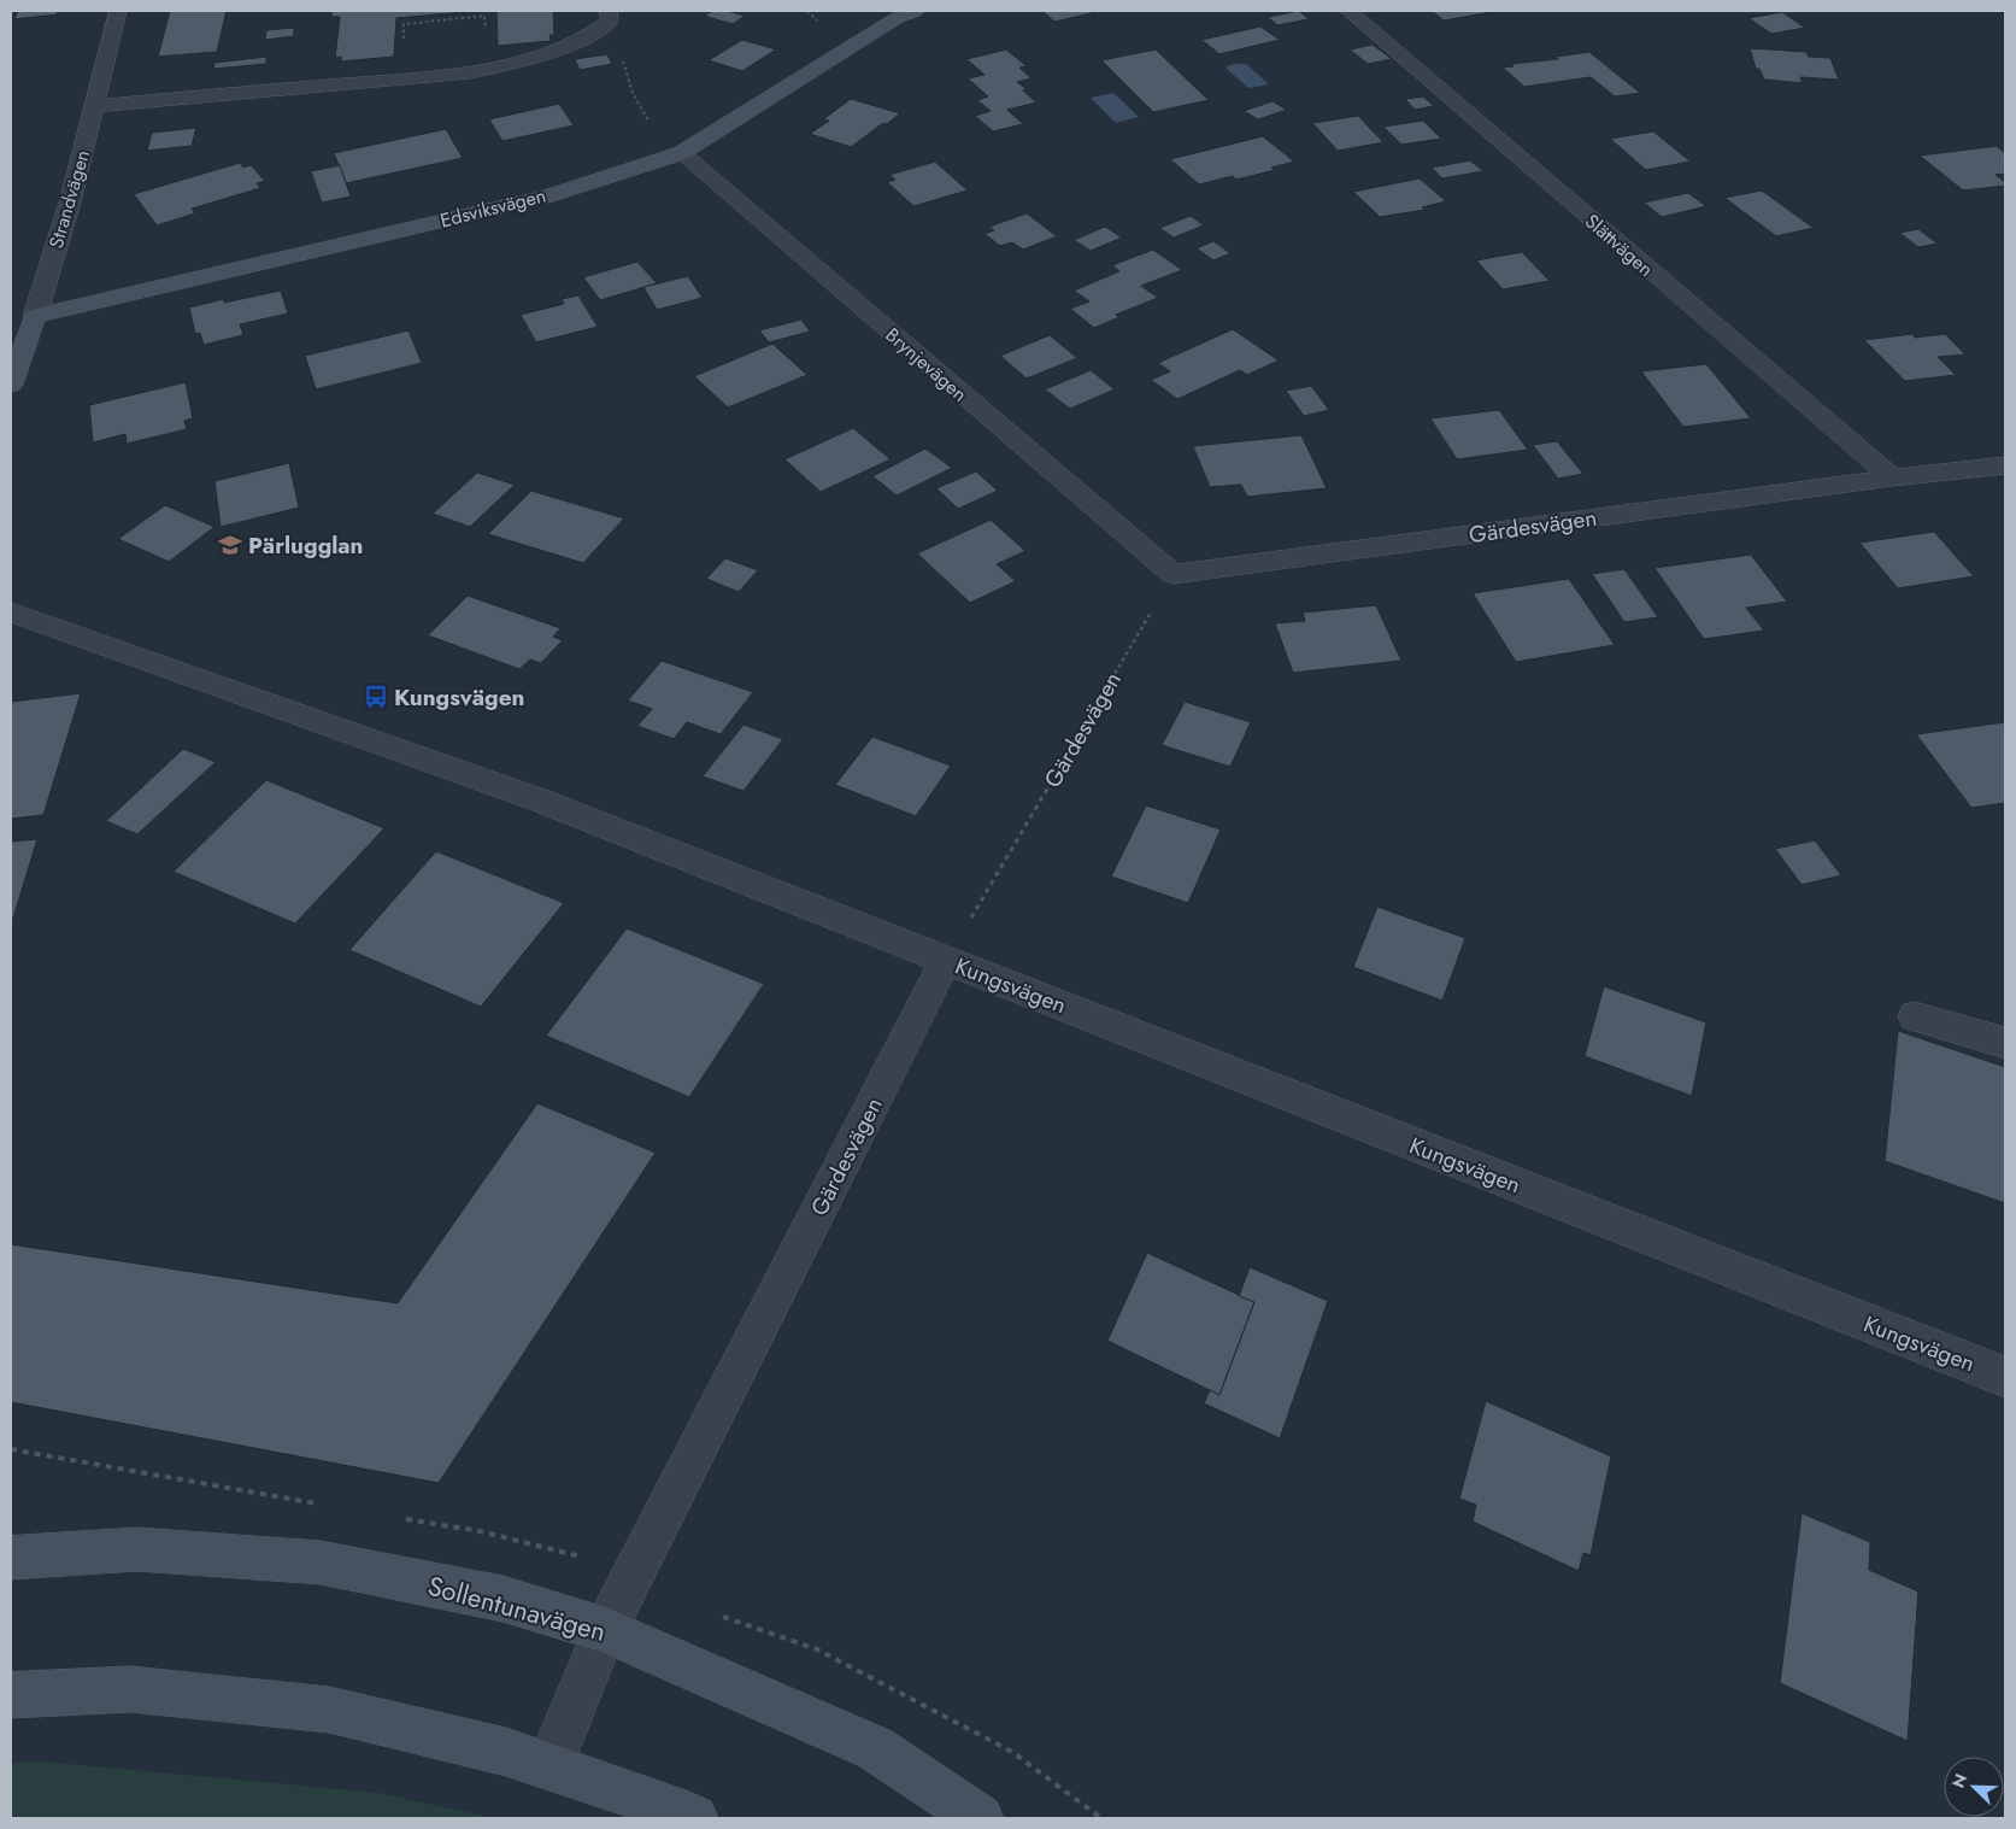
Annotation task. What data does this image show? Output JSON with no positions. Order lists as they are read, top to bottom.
{
  "streets": {
    "street": [
      "Strandvägen",
      "Edsviksvägen",
      "Slättvägen",
      "Brynjevägen",
      "Gärdesvägen",
      "Kungsvägen",
      "Sollentunavägen"
    ]
  },
  "crossings": [
    ["Strandvägen", "Edsviksvägen"],
    ["Edsviksvägen", "Brynjevägen"],
    ["Slättvägen", "Gärdesvägen"],
    ["Brynjevägen", "Gärdesvägen"],
    ["Gärdesvägen", "Kungsvägen"],
    ["Gärdesvägen", "Sollentunavägen"]
  ],
  "places": {
    "school or university": ["Pärlugglan"],
    "bus stop": ["Kungsvägen"]
  },
  "north": "top left"
}
